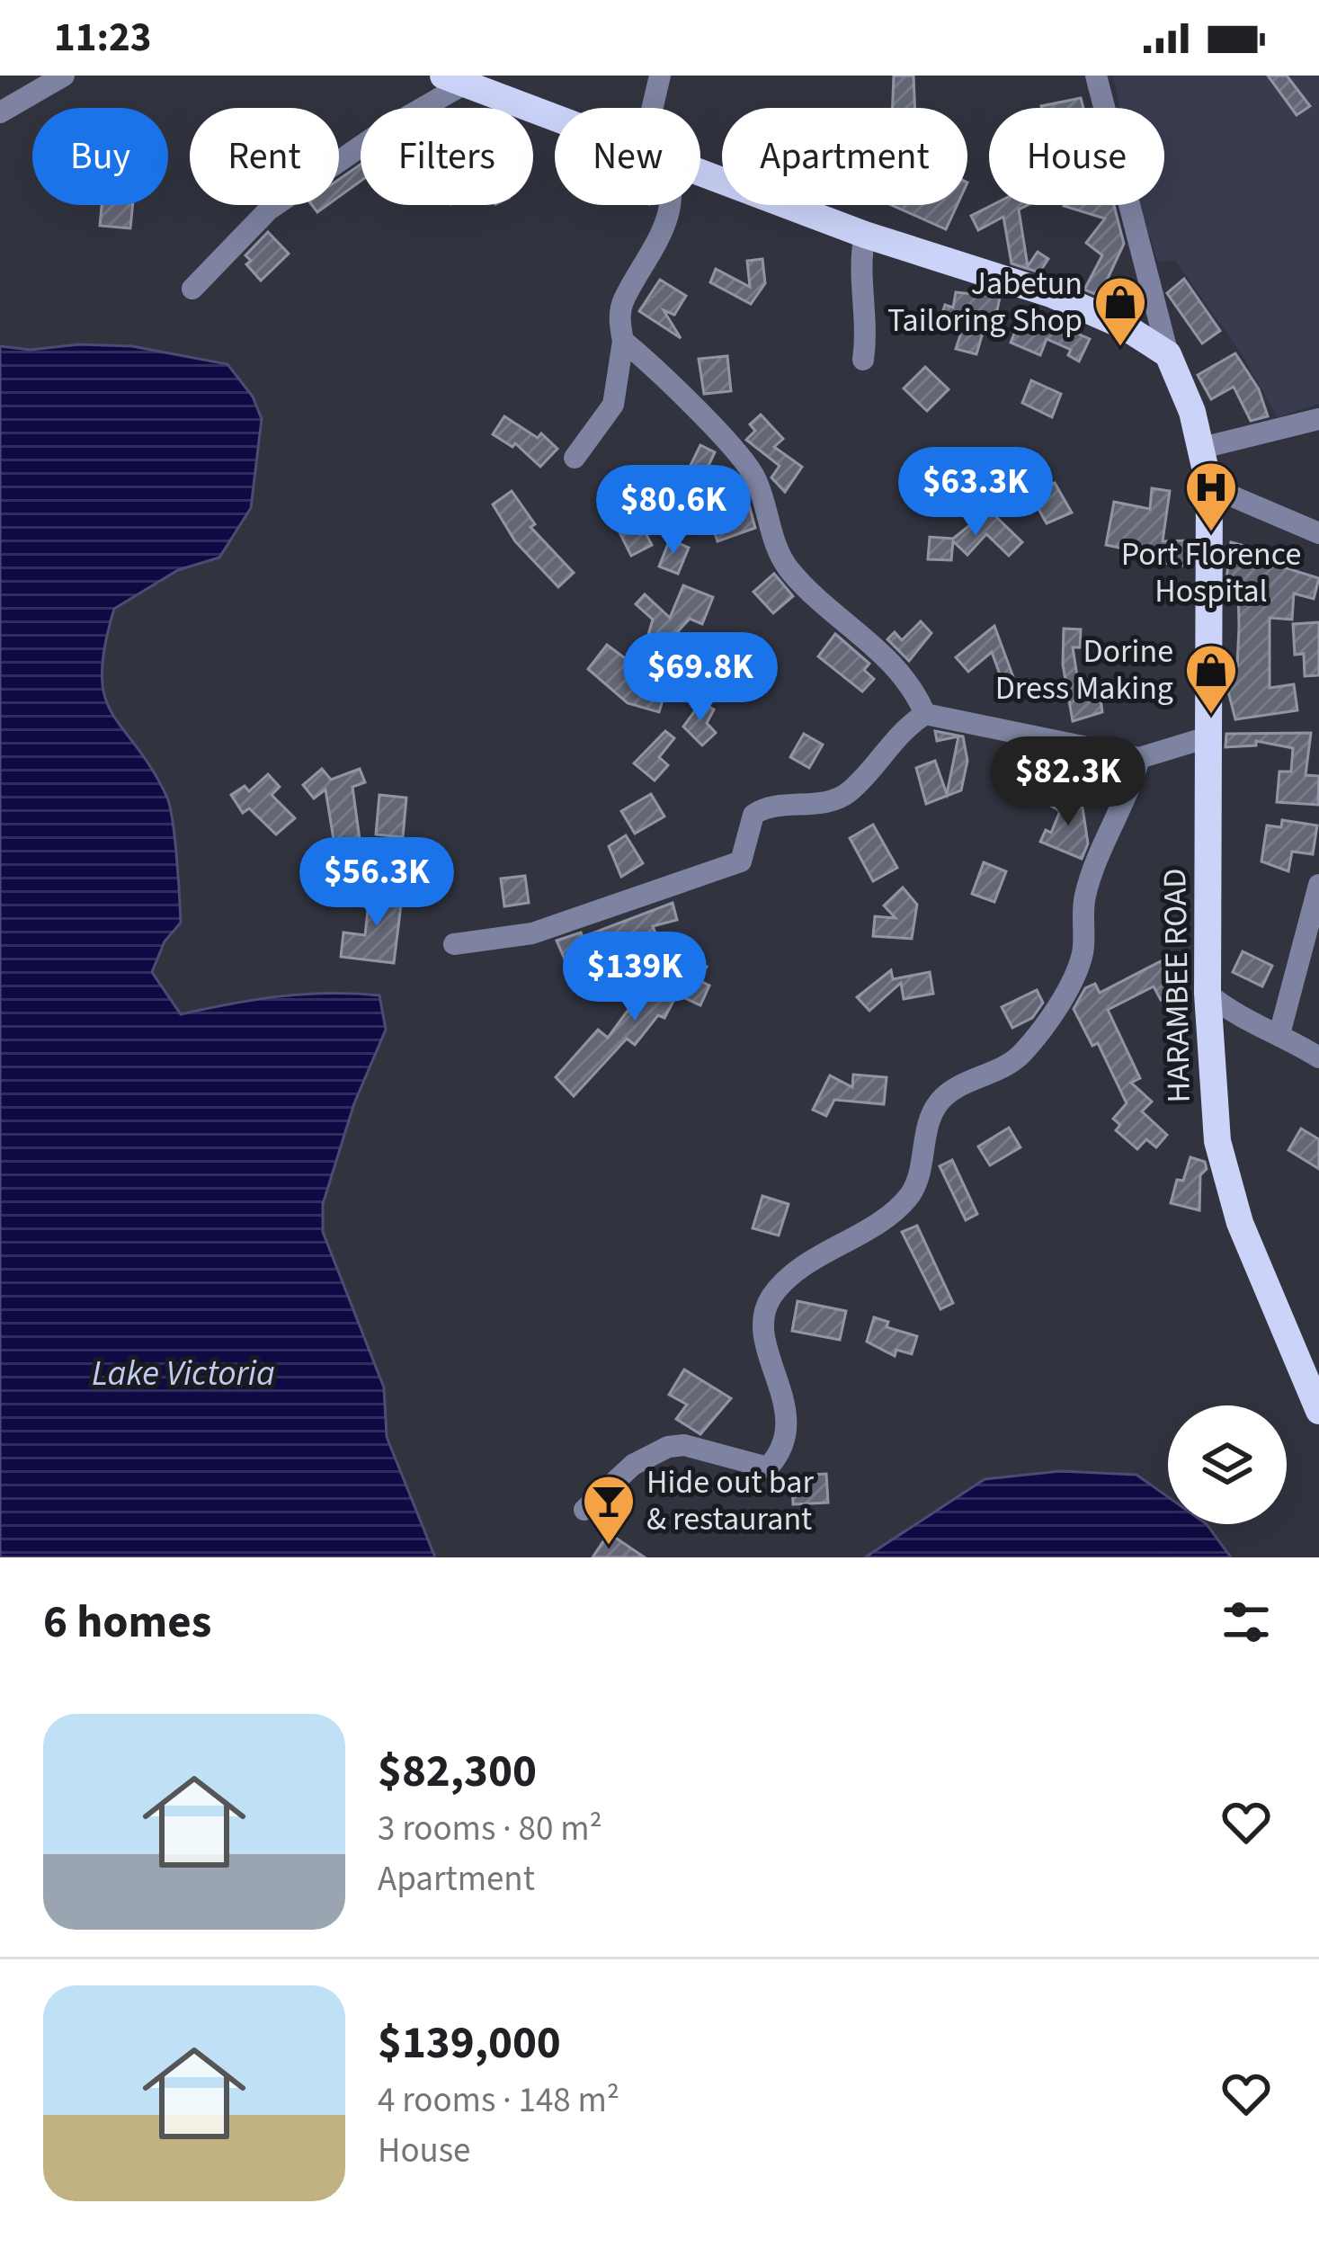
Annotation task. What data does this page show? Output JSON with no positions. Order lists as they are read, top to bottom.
{
  "streets": {
    "main road": ["HARAMBEE ROAD"]
  },
  "water": ["Lake Victoria"],
  "places": {
    "shop": ["Jabetun Tailoring Shop", "Dorine Dress Making"],
    "hospital": ["Port Florence Hospital"],
    "bar": ["Hide out bar & restaurant"]
  },
  "page": {
    "status": "11:23",
    "chip": [
      "Buy",
      "Rent",
      "Filters",
      "New",
      "Apartment",
      "House"
    ],
    "price": [
      "$63.3K",
      "$80.6K",
      "$69.8K",
      "$82.3K",
      "$56.3K",
      "$139K"
    ],
    "heading": "6 homes",
    "list": [
      {
        "name": "$82,300",
        "note": "3 rooms · 80 m² · Apartment"
      },
      {
        "name": "$139,000",
        "note": "4 rooms · 148 m² · House"
      }
    ]
  }
}
